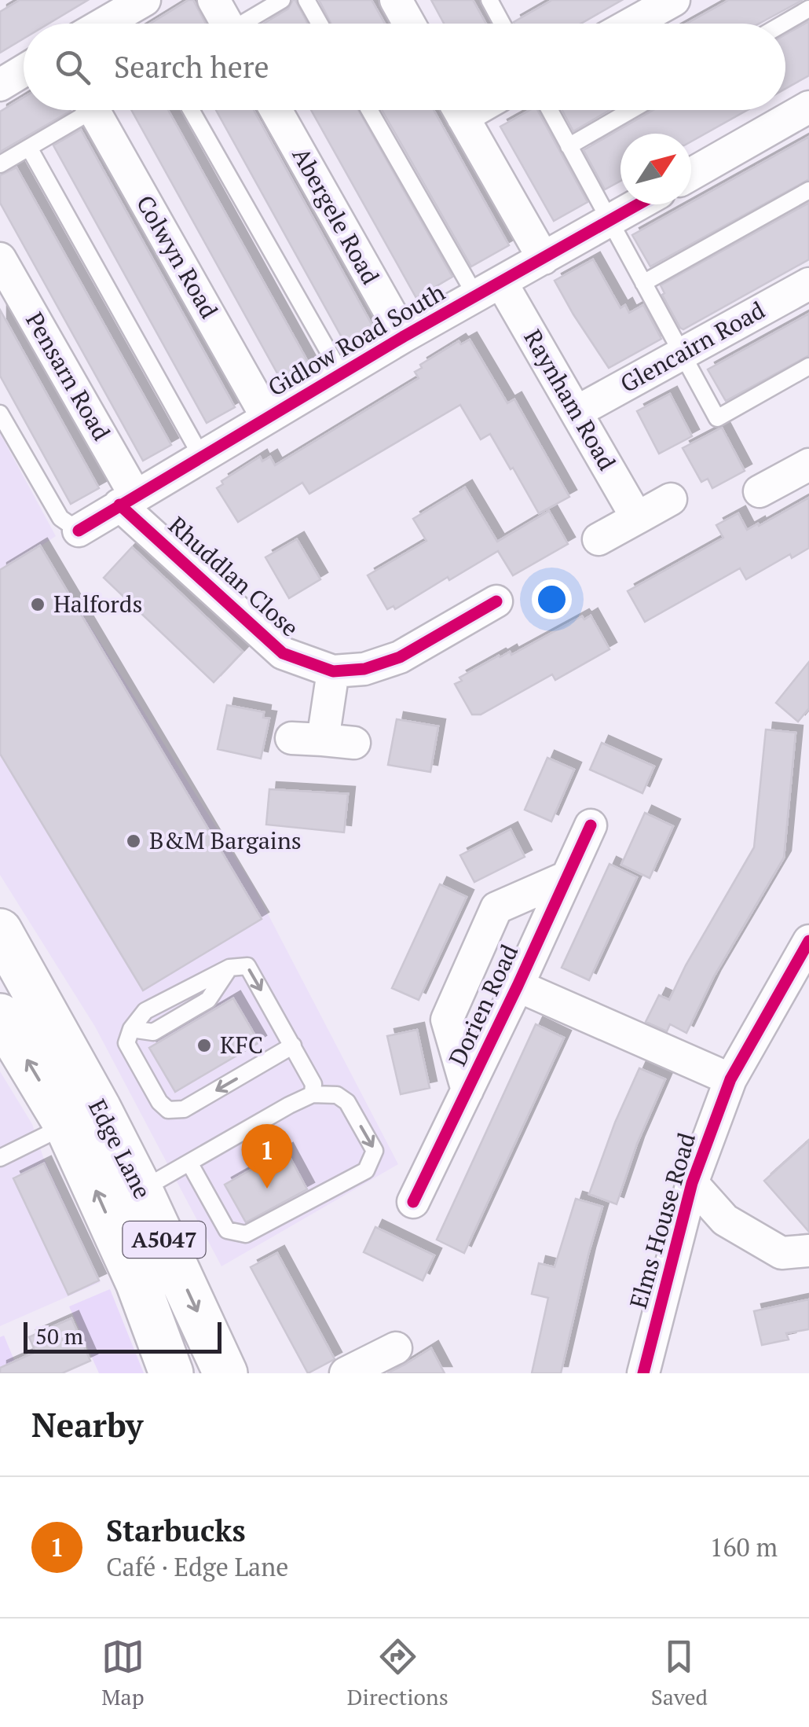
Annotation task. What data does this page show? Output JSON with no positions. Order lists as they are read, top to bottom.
{
  "streets": {
    "highway": ["Edge Lane", "A5047"],
    "street": [
      "Abergele Road",
      "Colwyn Road",
      "Gidlow Road South",
      "Glencairn Road",
      "Pensarn Road",
      "Raynham Road",
      "Rhuddlan Close",
      "Dorien Road",
      "Elms House Road"
    ]
  },
  "crossings": [
    ["Abergele Road", "Gidlow Road South"],
    ["Colwyn Road", "Gidlow Road South"],
    ["Gidlow Road South", "Pensarn Road"],
    ["Gidlow Road South", "Raynham Road"],
    ["Gidlow Road South", "Rhuddlan Close"],
    ["Glencairn Road", "Raynham Road"],
    ["Pensarn Road", "Rhuddlan Close"],
    ["Dorien Road", "Elms House Road"]
  ],
  "places": ["Halfords", "B&M Bargains", "KFC"],
  "scale_bar": "50 m",
  "north": "top right",
  "page": {
    "search": "Search here",
    "pins": "1",
    "scale": "50 m",
    "heading": "Nearby",
    "list": [
      {
        "mark": "1",
        "name": "Starbucks",
        "note": "Café · Edge Lane",
        "value": "160 m"
      }
    ],
    "nav": ["Map", "Directions", "Saved"]
  }
}
